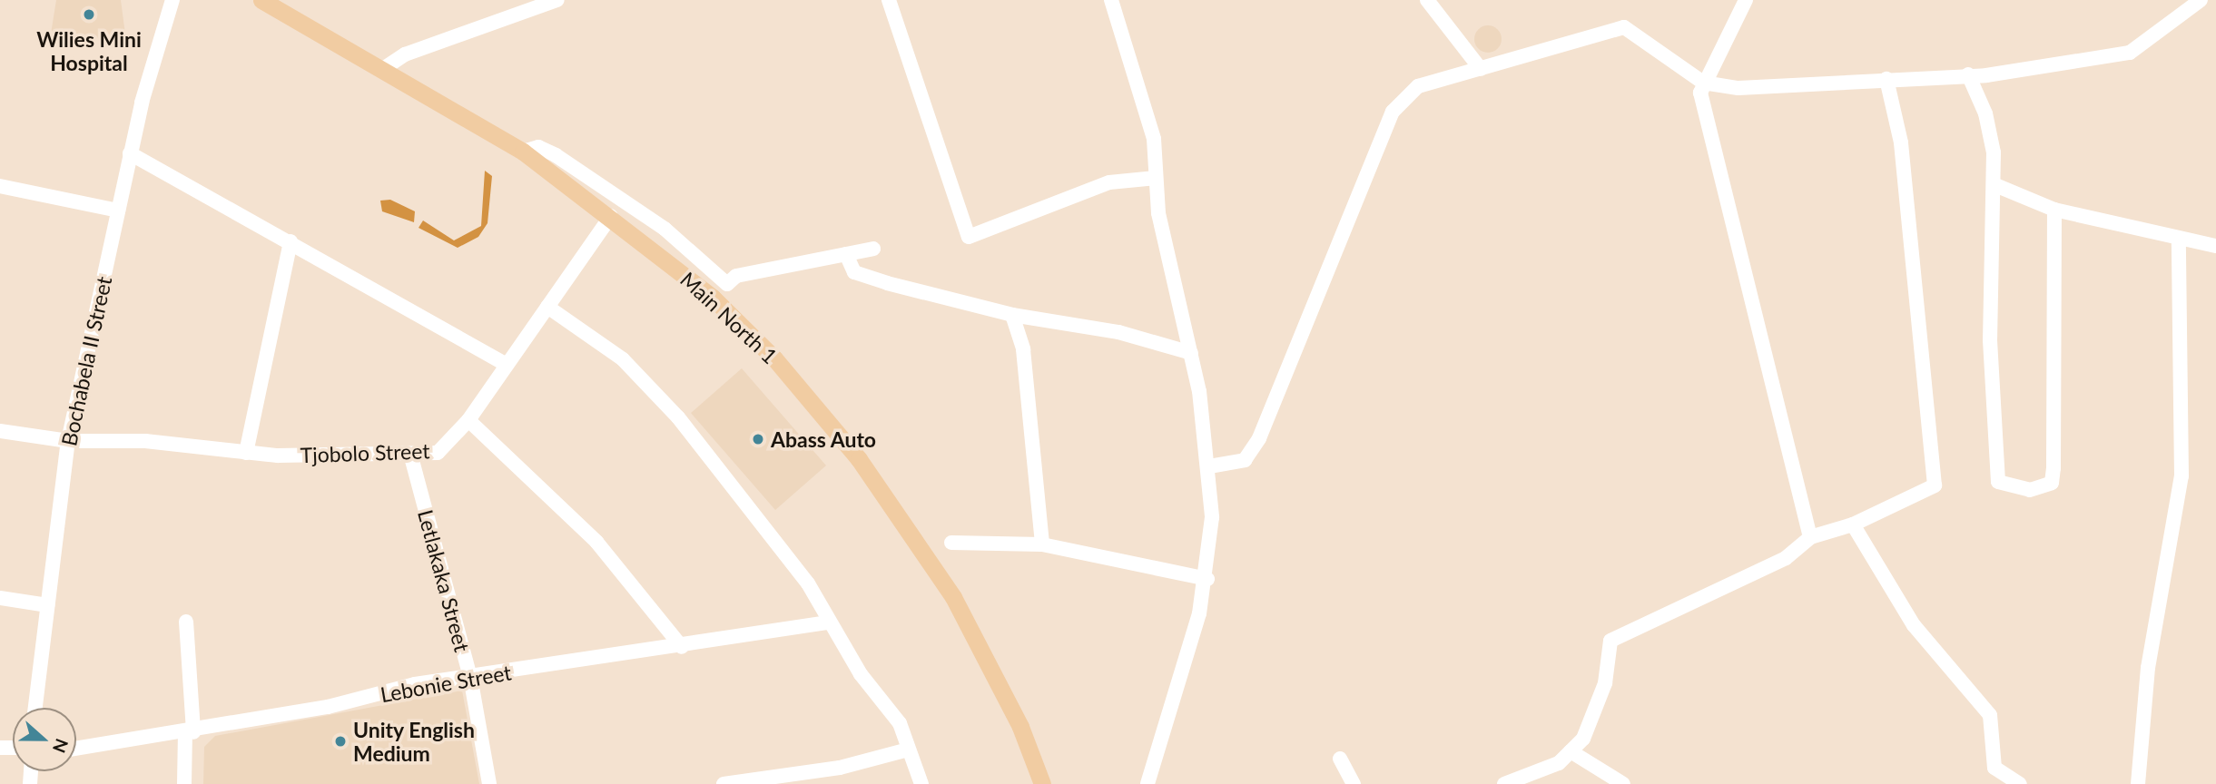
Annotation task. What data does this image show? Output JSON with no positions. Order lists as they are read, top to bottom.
{
  "streets": {
    "main road": ["Main North 1"],
    "street": [
      "Bochabela II Street",
      "Tjobolo Street",
      "Letlakaka Street",
      "Lebonie Street"
    ]
  },
  "crossings": [
    ["Main North 1", "Tjobolo Street"],
    ["Bochabela II Street", "Tjobolo Street"],
    ["Tjobolo Street", "Letlakaka Street"],
    ["Letlakaka Street", "Lebonie Street"]
  ],
  "places": ["Wilies Mini Hospital", "Abass Auto", "Unity English Medium"],
  "north": "right"
}
